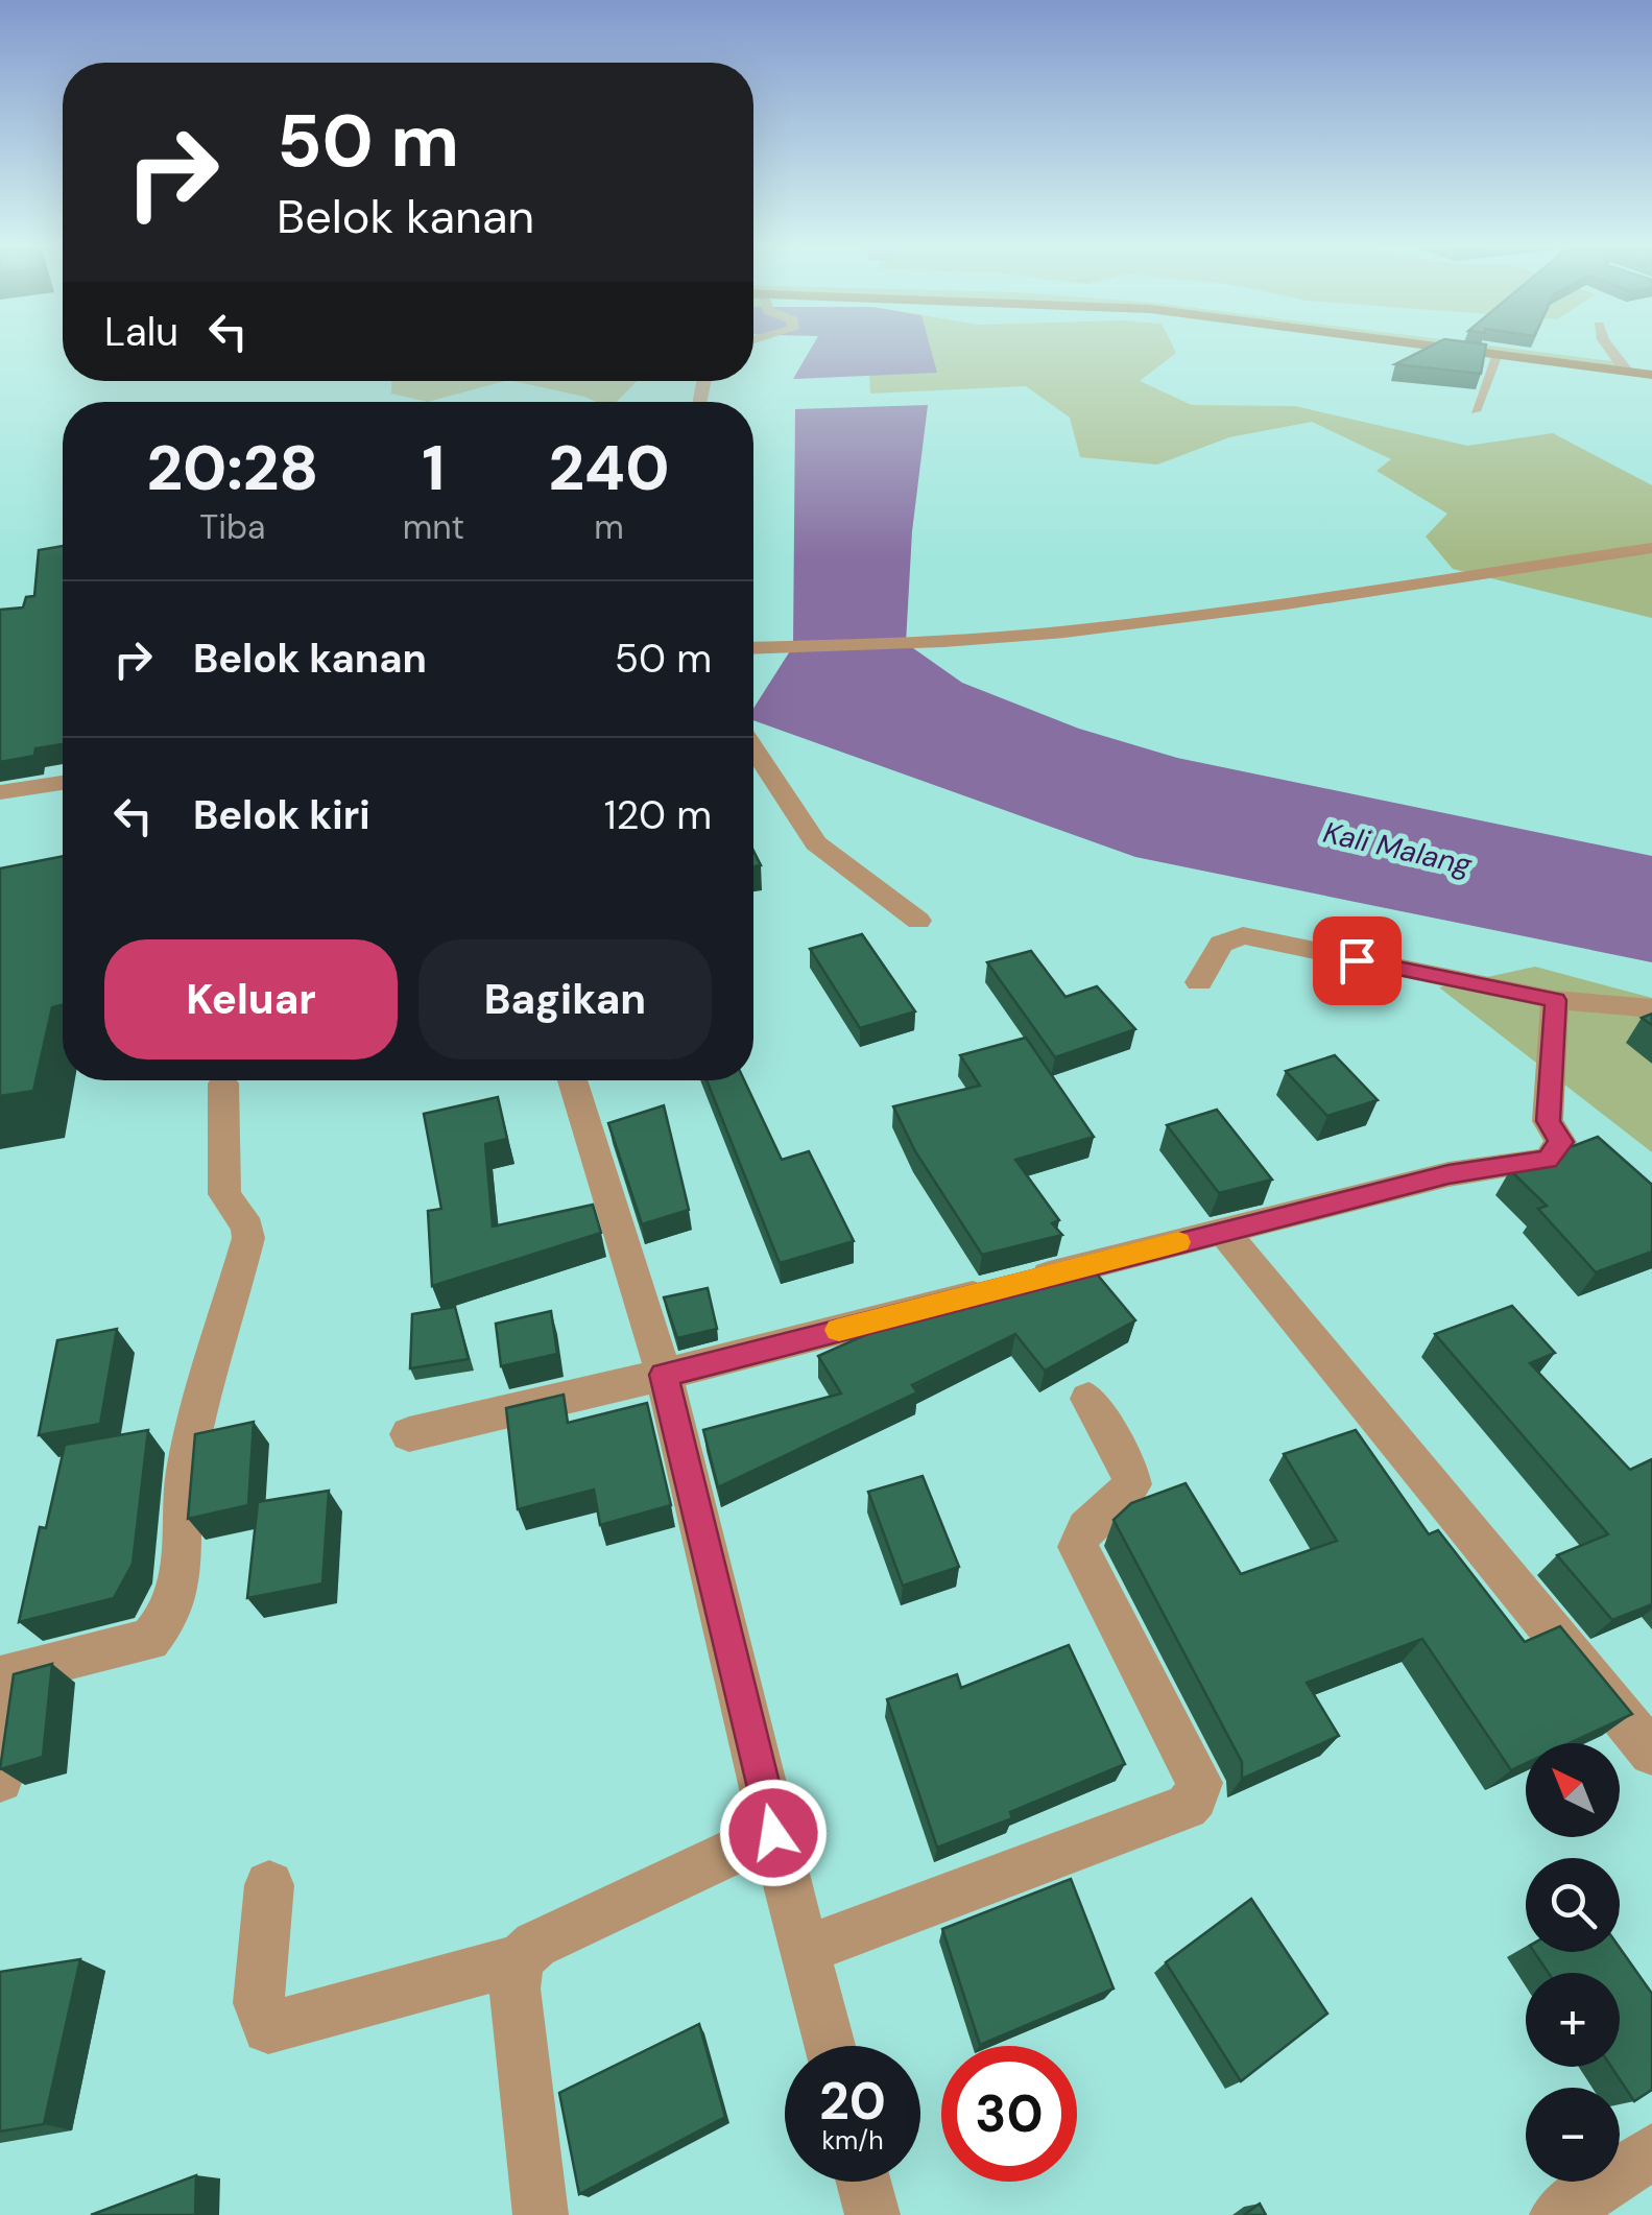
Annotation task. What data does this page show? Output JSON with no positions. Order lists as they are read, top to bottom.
{
  "water": ["Kali Malang"],
  "north": "top left",
  "page": {
    "turn": ["50 m", "Belok kanan"],
    "then": "Lalu",
    "eta": [
      "20:28",
      "Tiba",
      "1",
      "mnt",
      "240",
      "m"
    ],
    "list": [
      {
        "name": "Belok kanan",
        "value": "50 m"
      },
      {
        "name": "Belok kiri",
        "value": "120 m"
      }
    ],
    "buttons": ["Keluar", "Bagikan"],
    "map_buttons": ["+", "−"],
    "speed": "20 km/h",
    "limit": "30"
  }
}
